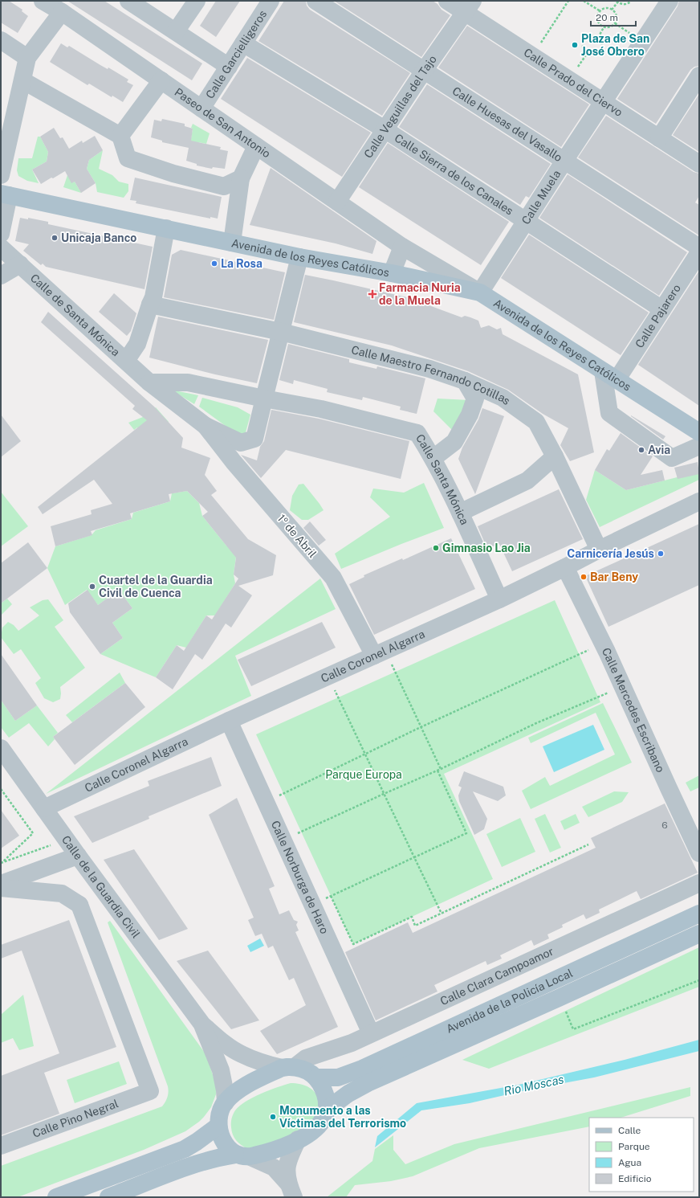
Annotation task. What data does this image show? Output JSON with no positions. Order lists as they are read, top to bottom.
{
  "streets": {
    "main road": ["Avenida de los Reyes Católicos", "Avenida de la Policía Local"],
    "street": [
      "Calle Garcielligeros",
      "Calle Prado del Ciervo",
      "Calle Veguillas del Tajo",
      "Paseo de San Antonio",
      "Calle Huesas del Vasallo",
      "Calle Sierra de los Canales",
      "Calle Muela",
      "Calle de Santa Mónica",
      "Calle Pajarero",
      "Calle Maestro Fernando Cotillas",
      "Calle Santa Mónica",
      "1º de Abril",
      "Calle Coronel Algarra",
      "Calle Mercedes Escribano",
      "Calle Norburga de Haro",
      "Calle de la Guardia Civil",
      "Calle Clara Campoamor",
      "Calle Pino Negral"
    ]
  },
  "crossings": [
    ["Calle Garcielligeros", "Paseo de San Antonio"],
    ["Calle Garcielligeros", "Calle Sierra de los Canales"],
    ["Calle Prado del Ciervo", "Calle Veguillas del Tajo"],
    ["Calle Prado del Ciervo", "Calle Muela"],
    ["Calle Veguillas del Tajo", "Paseo de San Antonio"],
    ["Calle Veguillas del Tajo", "Calle Huesas del Vasallo"],
    ["Calle Veguillas del Tajo", "Calle Sierra de los Canales"],
    ["Paseo de San Antonio", "Calle Muela"],
    ["Paseo de San Antonio", "Avenida de los Reyes Católicos"],
    ["Calle Huesas del Vasallo", "Calle Muela"],
    ["Calle Sierra de los Canales", "Calle Muela"],
    ["Calle Sierra de los Canales", "Calle Pajarero"],
    ["Calle Muela", "Avenida de los Reyes Católicos"],
    ["Avenida de los Reyes Católicos", "Calle Pajarero"],
    ["Calle de Santa Mónica", "Calle Santa Mónica"],
    ["Calle Maestro Fernando Cotillas", "Calle Coronel Algarra"],
    ["Calle Santa Mónica", "Calle Coronel Algarra"],
    ["1º de Abril", "Calle Coronel Algarra"],
    ["Calle Coronel Algarra", "Calle Mercedes Escribano"],
    ["Calle Coronel Algarra", "Calle Norburga de Haro"],
    ["Calle Coronel Algarra", "Calle de la Guardia Civil"],
    ["Calle Norburga de Haro", "Calle Clara Campoamor"],
    ["Calle de la Guardia Civil", "Calle Clara Campoamor"],
    ["Calle de la Guardia Civil", "Avenida de la Policía Local"],
    ["Calle Clara Campoamor", "Avenida de la Policía Local"]
  ],
  "water": ["Rio Moscas"],
  "parks": ["Parque Europa"],
  "places": {
    "other": [
      "Plaza de San José Obrero",
      "Unicaja Banco",
      "La Rosa",
      "Avia",
      "Gimnasio Lao Jia",
      "Carnicería Jesús",
      "Bar Beny",
      "Cuartel de la Guardia Civil de Cuenca",
      "Monumento a las Víctimas del Terrorismo"
    ],
    "health": ["Farmacia Nuria de la Muela"]
  },
  "house_numbers": ["6"],
  "legend": [
    "Calle",
    "Parque",
    "Agua",
    "Edificio"
  ],
  "scale_bar": "20 m"
}
